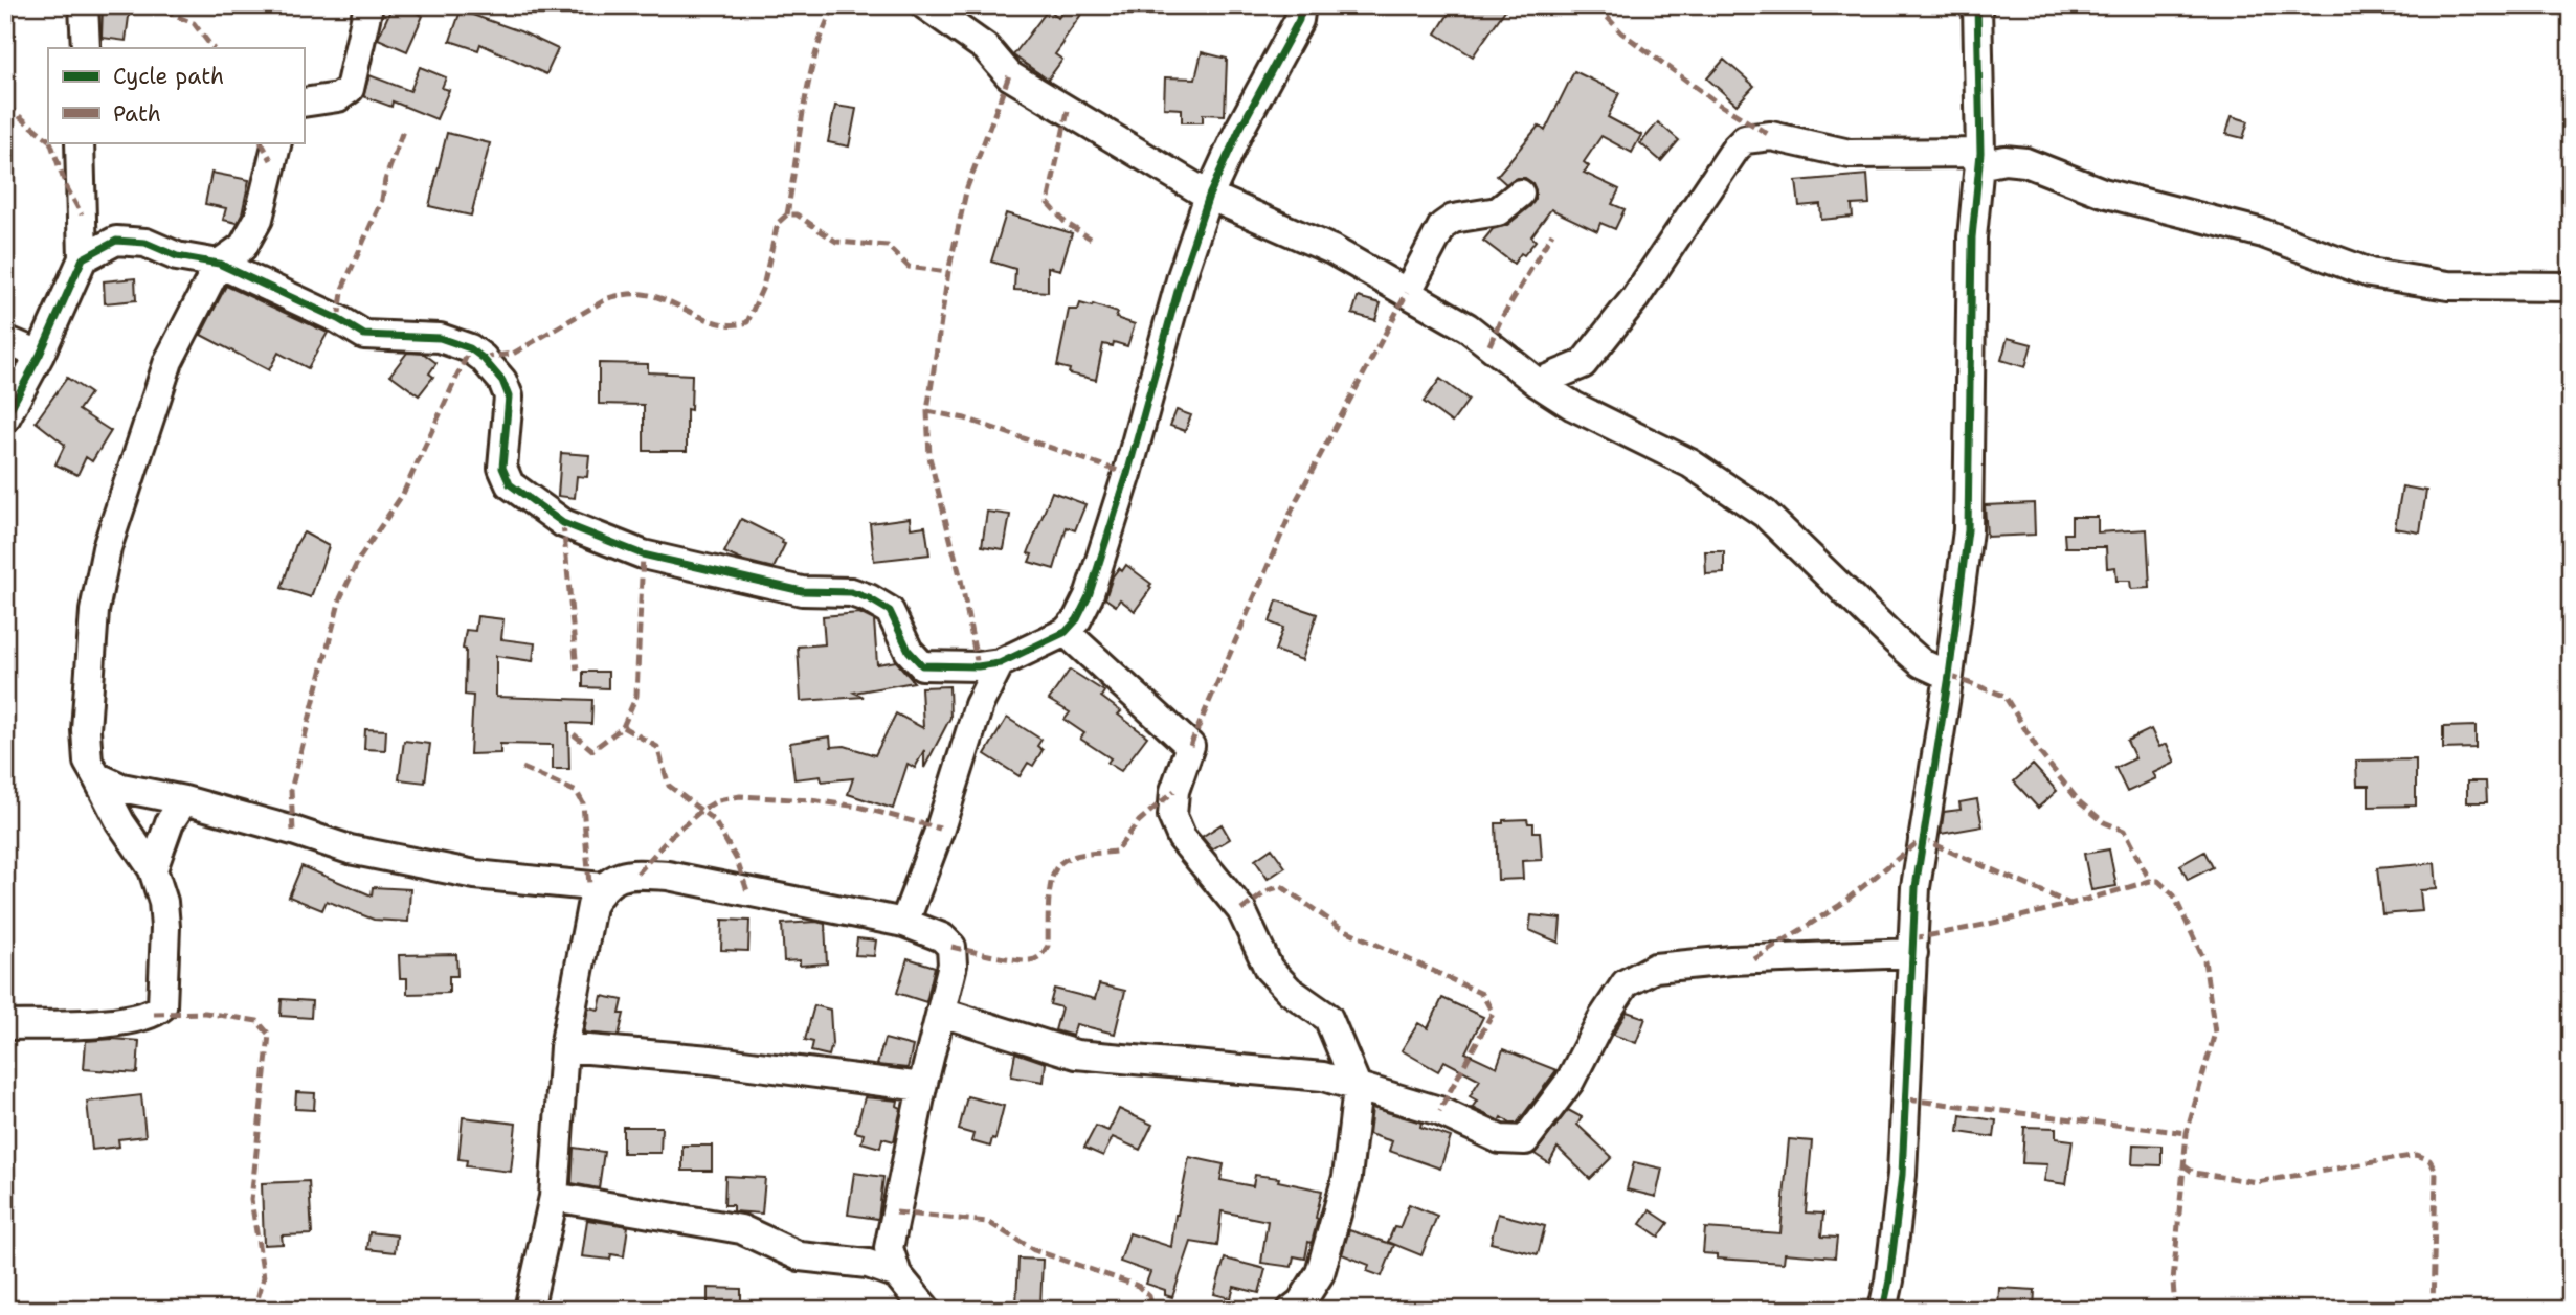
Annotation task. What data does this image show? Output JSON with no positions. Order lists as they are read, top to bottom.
{
  "legend": ["Cycle path", "Path"]
}
